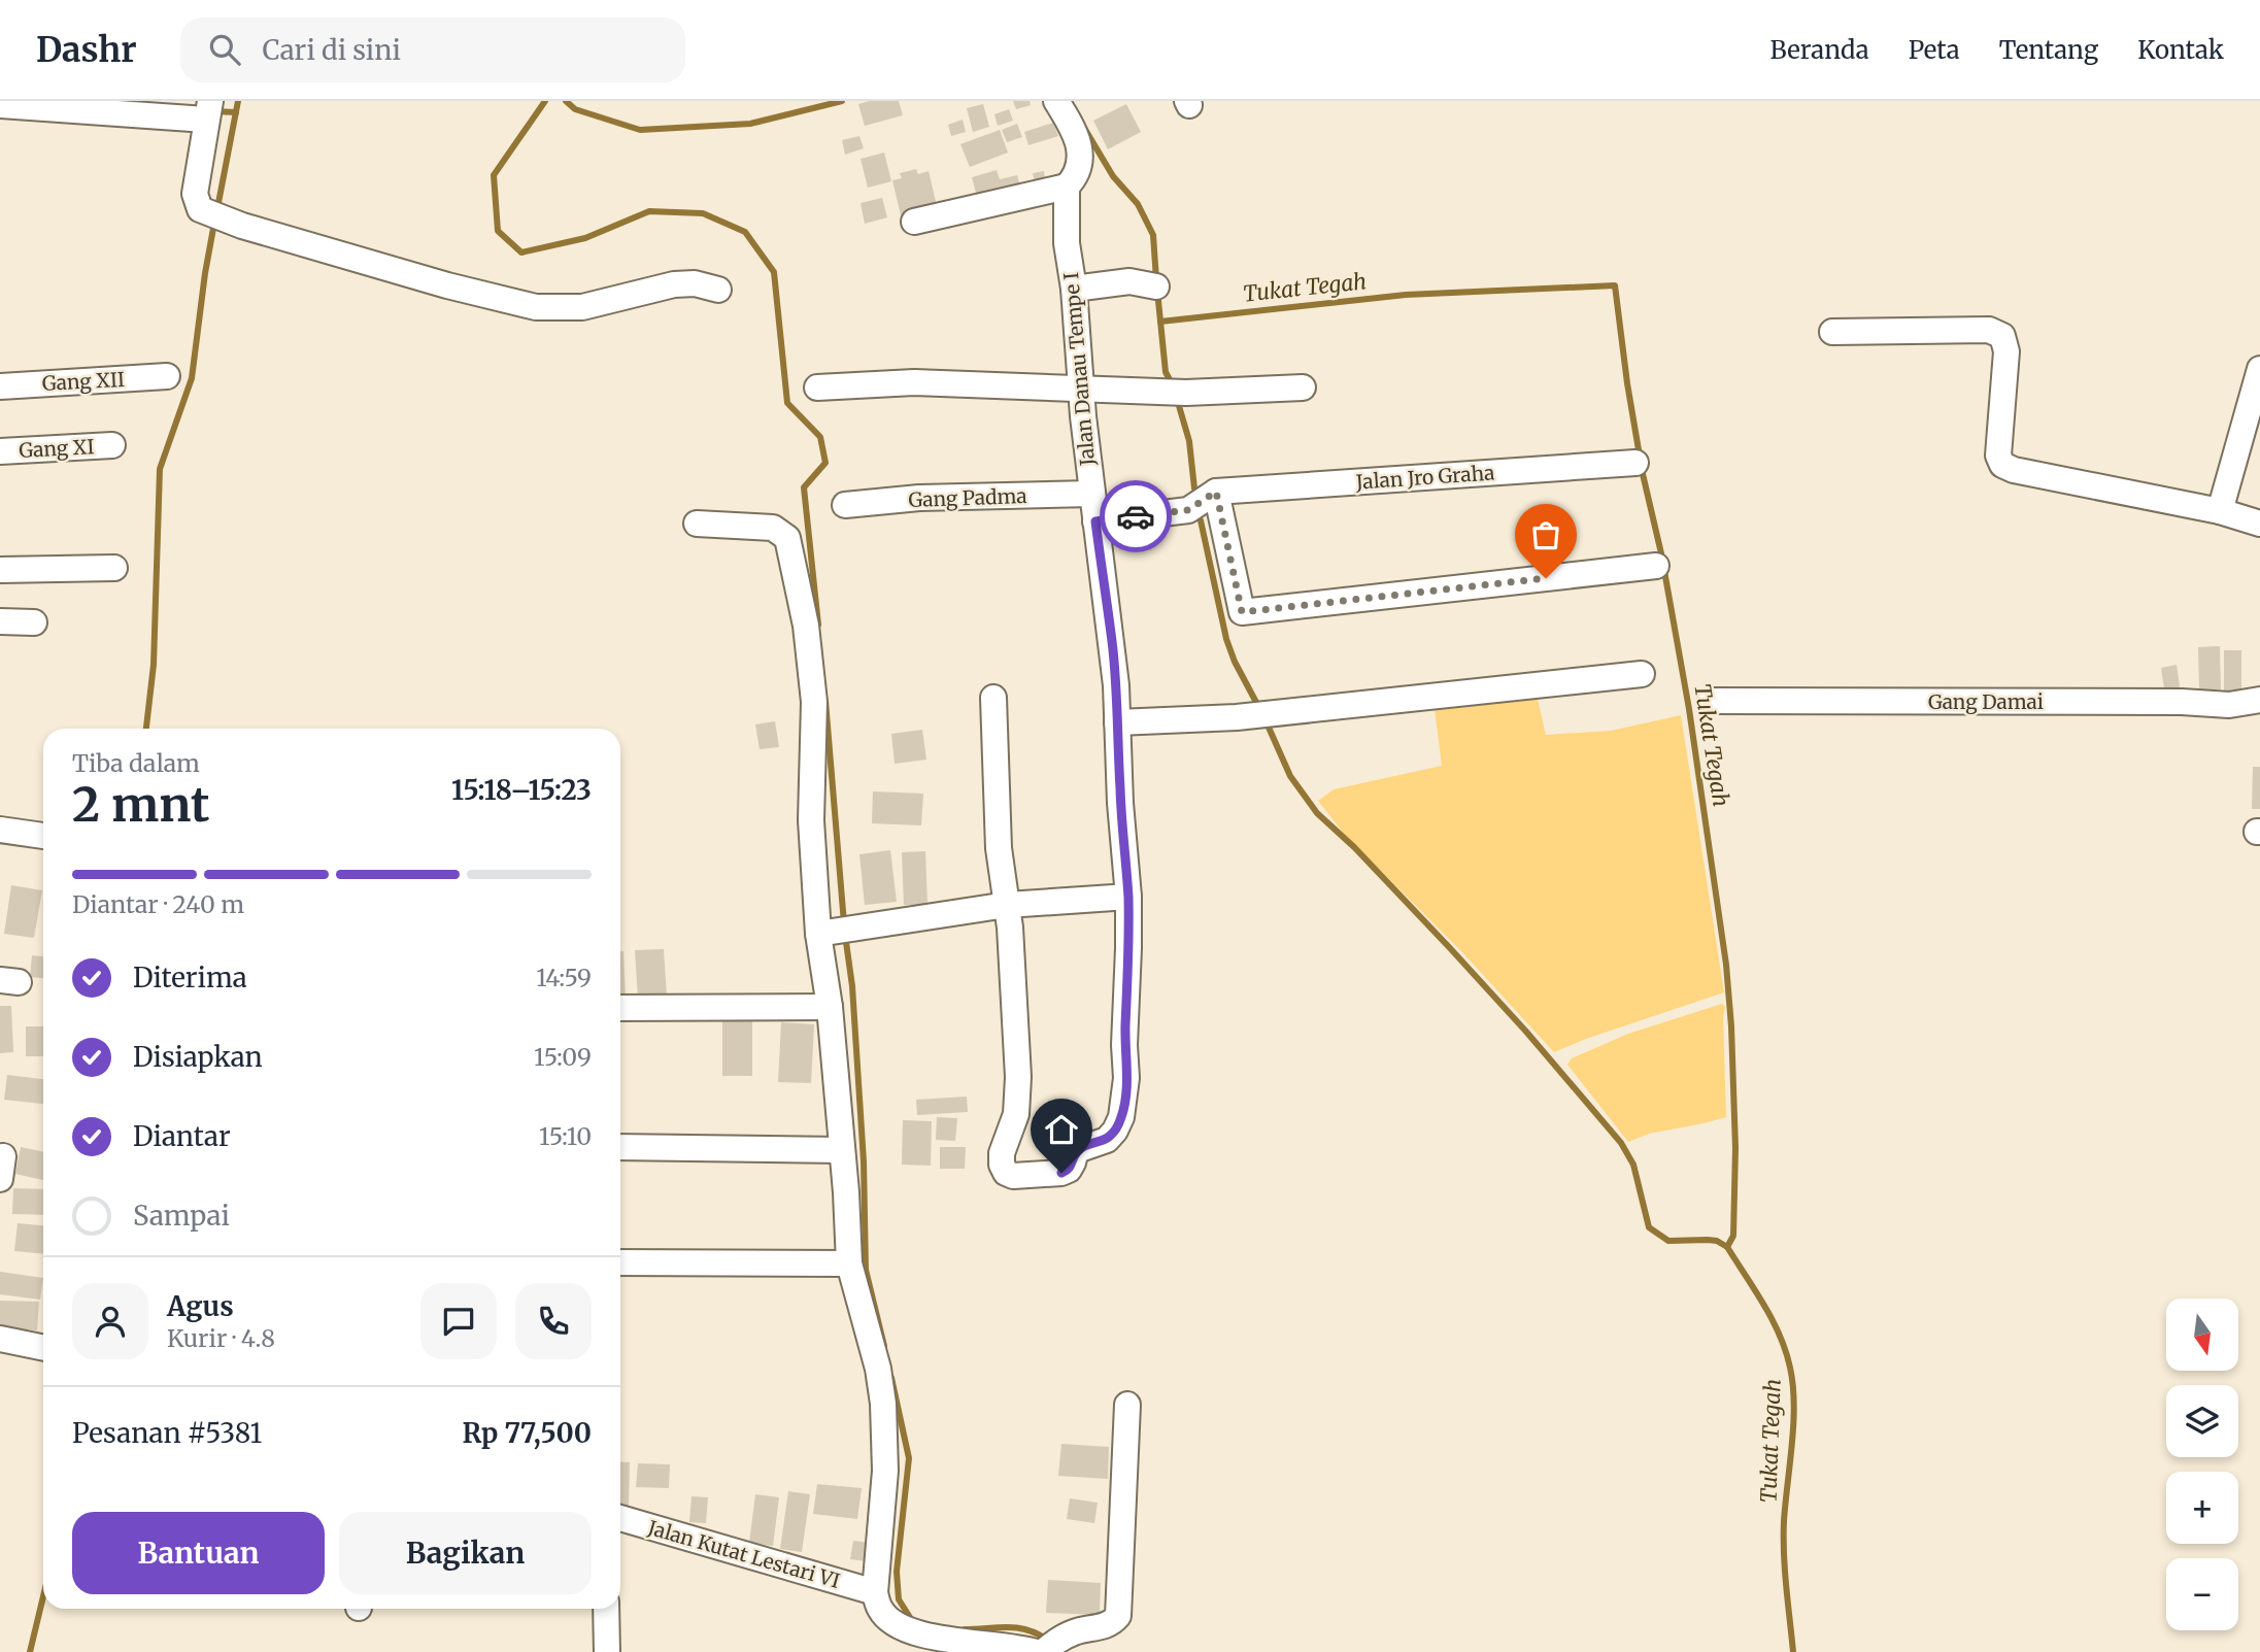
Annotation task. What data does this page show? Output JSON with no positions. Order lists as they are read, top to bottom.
{
  "streets": {
    "street": [
      "Jalan Danau Tempe I",
      "Gang XII",
      "Gang XI",
      "Jalan Jro Graha",
      "Gang Padma",
      "Gang Damai",
      "Jalan Kutat Lestari VI"
    ]
  },
  "crossings": [
    ["Jalan Danau Tempe I", "Gang Padma"]
  ],
  "water": ["Tukat Tegah"],
  "north": "bottom",
  "page": {
    "header": "Dashr",
    "search": "Cari di sini",
    "nav": [
      "Beranda",
      "Peta",
      "Tentang",
      "Kontak"
    ],
    "heading": ["2 mnt", "Tiba dalam", "15:18–15:23"],
    "panel": [
      "Agus",
      "Kurir · 4.8",
      "Pesanan #5381",
      "Rp 77,500"
    ],
    "bar": "Diantar · 240 m",
    "list": [
      ["Diterima", "14:59"],
      ["Disiapkan", "15:09"],
      ["Diantar", "15:10"],
      "Sampai"
    ],
    "map_buttons": ["+", "−"],
    "buttons": ["Bantuan", "Bagikan"]
  }
}
